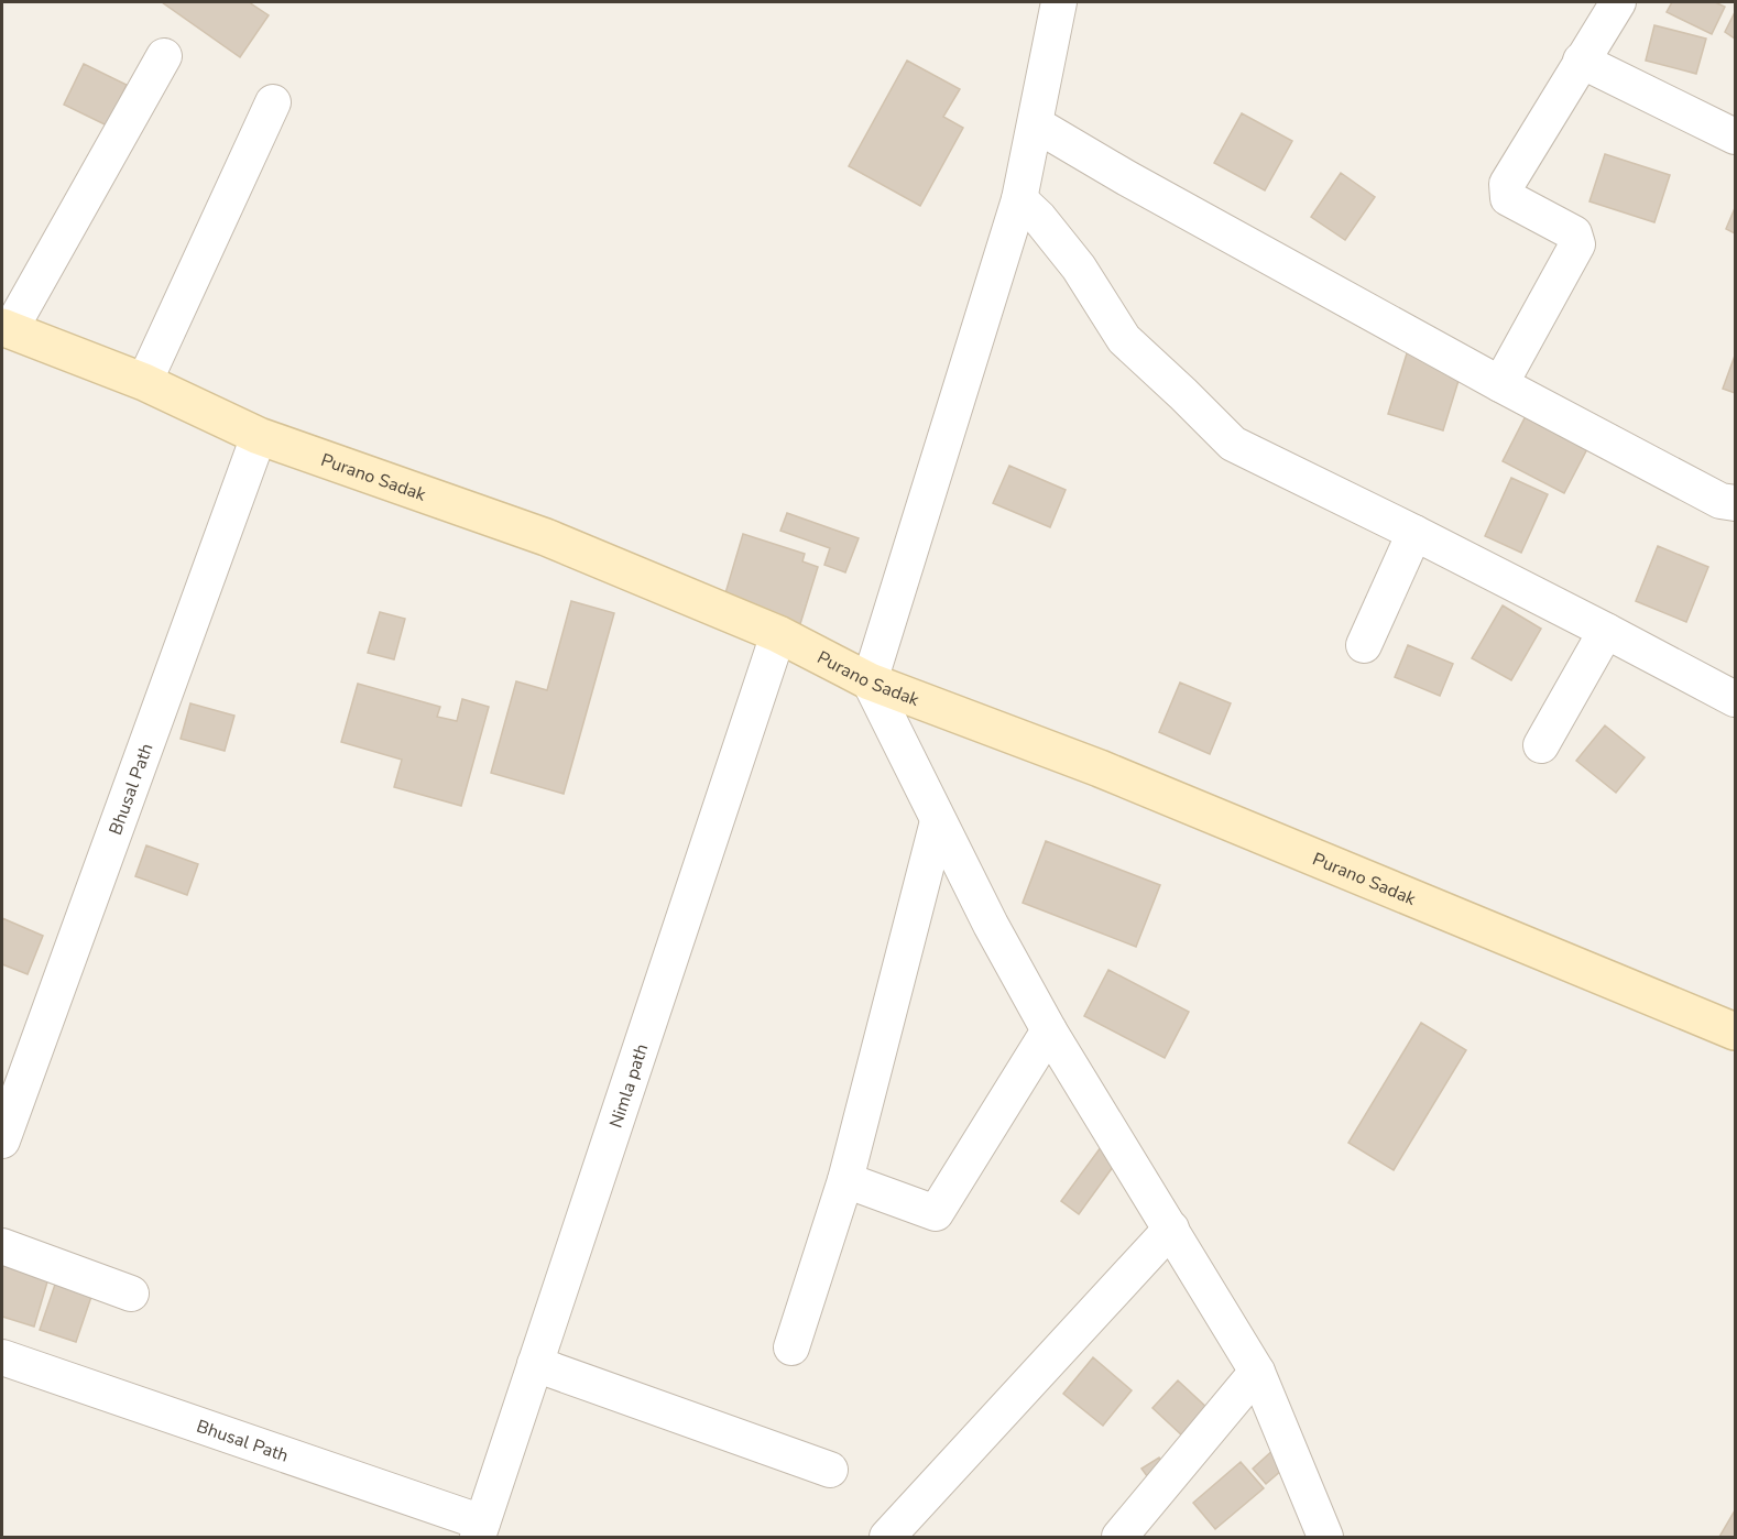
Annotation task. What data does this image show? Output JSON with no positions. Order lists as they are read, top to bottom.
{
  "streets": {
    "main road": ["Purano Sadak"],
    "street": ["Bhusal Path", "Nimla path"]
  },
  "crossings": [
    ["Purano Sadak", "Bhusal Path"],
    ["Purano Sadak", "Nimla path"],
    ["Bhusal Path", "Nimla path"]
  ]
}
